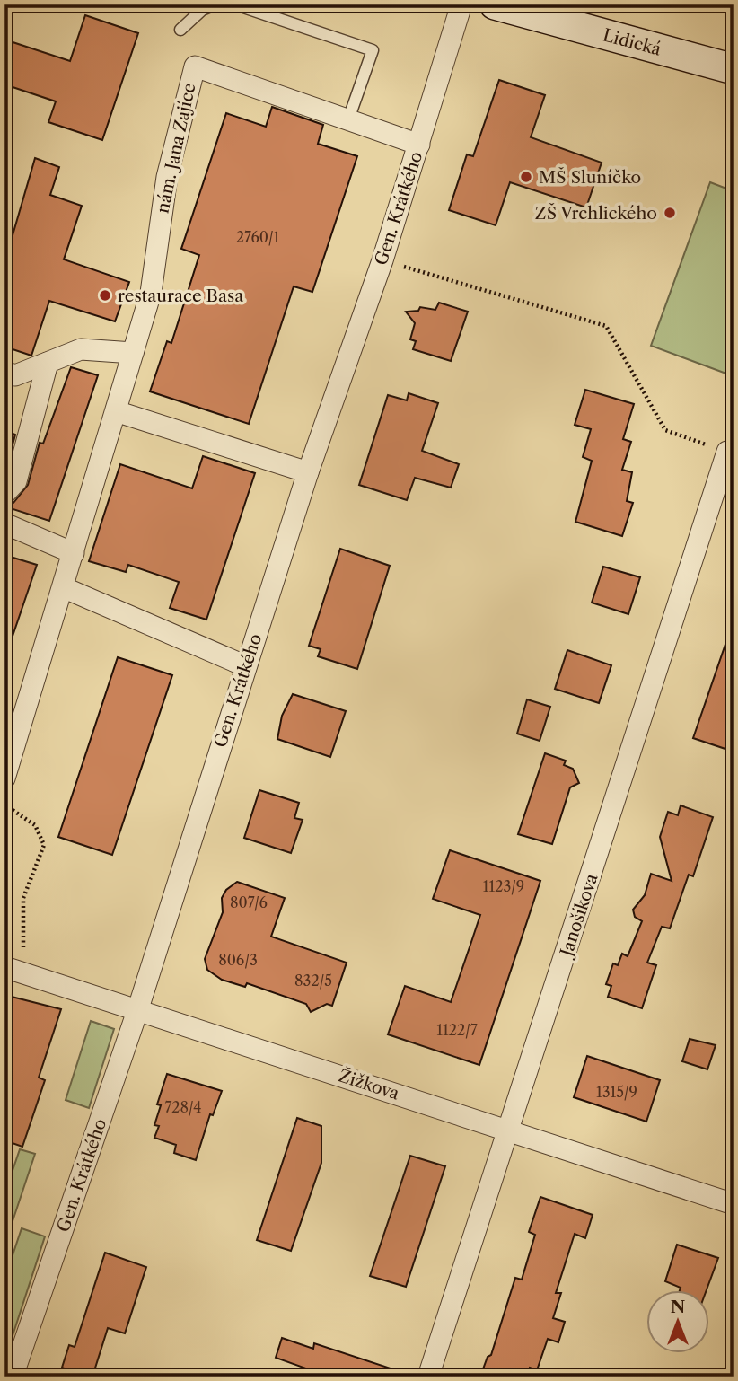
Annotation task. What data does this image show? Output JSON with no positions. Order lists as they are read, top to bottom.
{
  "streets": {
    "main road": ["Lidická"],
    "street": [
      "nám. Jana Zajíce",
      "Gen. Krátkého",
      "Janošíkova",
      "Žižkova"
    ]
  },
  "crossings": [
    ["nám. Jana Zajíce", "Gen. Krátkého"],
    ["Gen. Krátkého", "Žižkova"],
    ["Janošíkova", "Žižkova"]
  ],
  "places": ["MŠ Sluníčko", "ZŠ Vrchlického", "restaurace Basa"],
  "house_numbers": [
    "2760/1",
    "1123/9",
    "807/6",
    "806/3",
    "832/5",
    "1122/7",
    "1315/9",
    "728/4"
  ],
  "north": "top"
}
